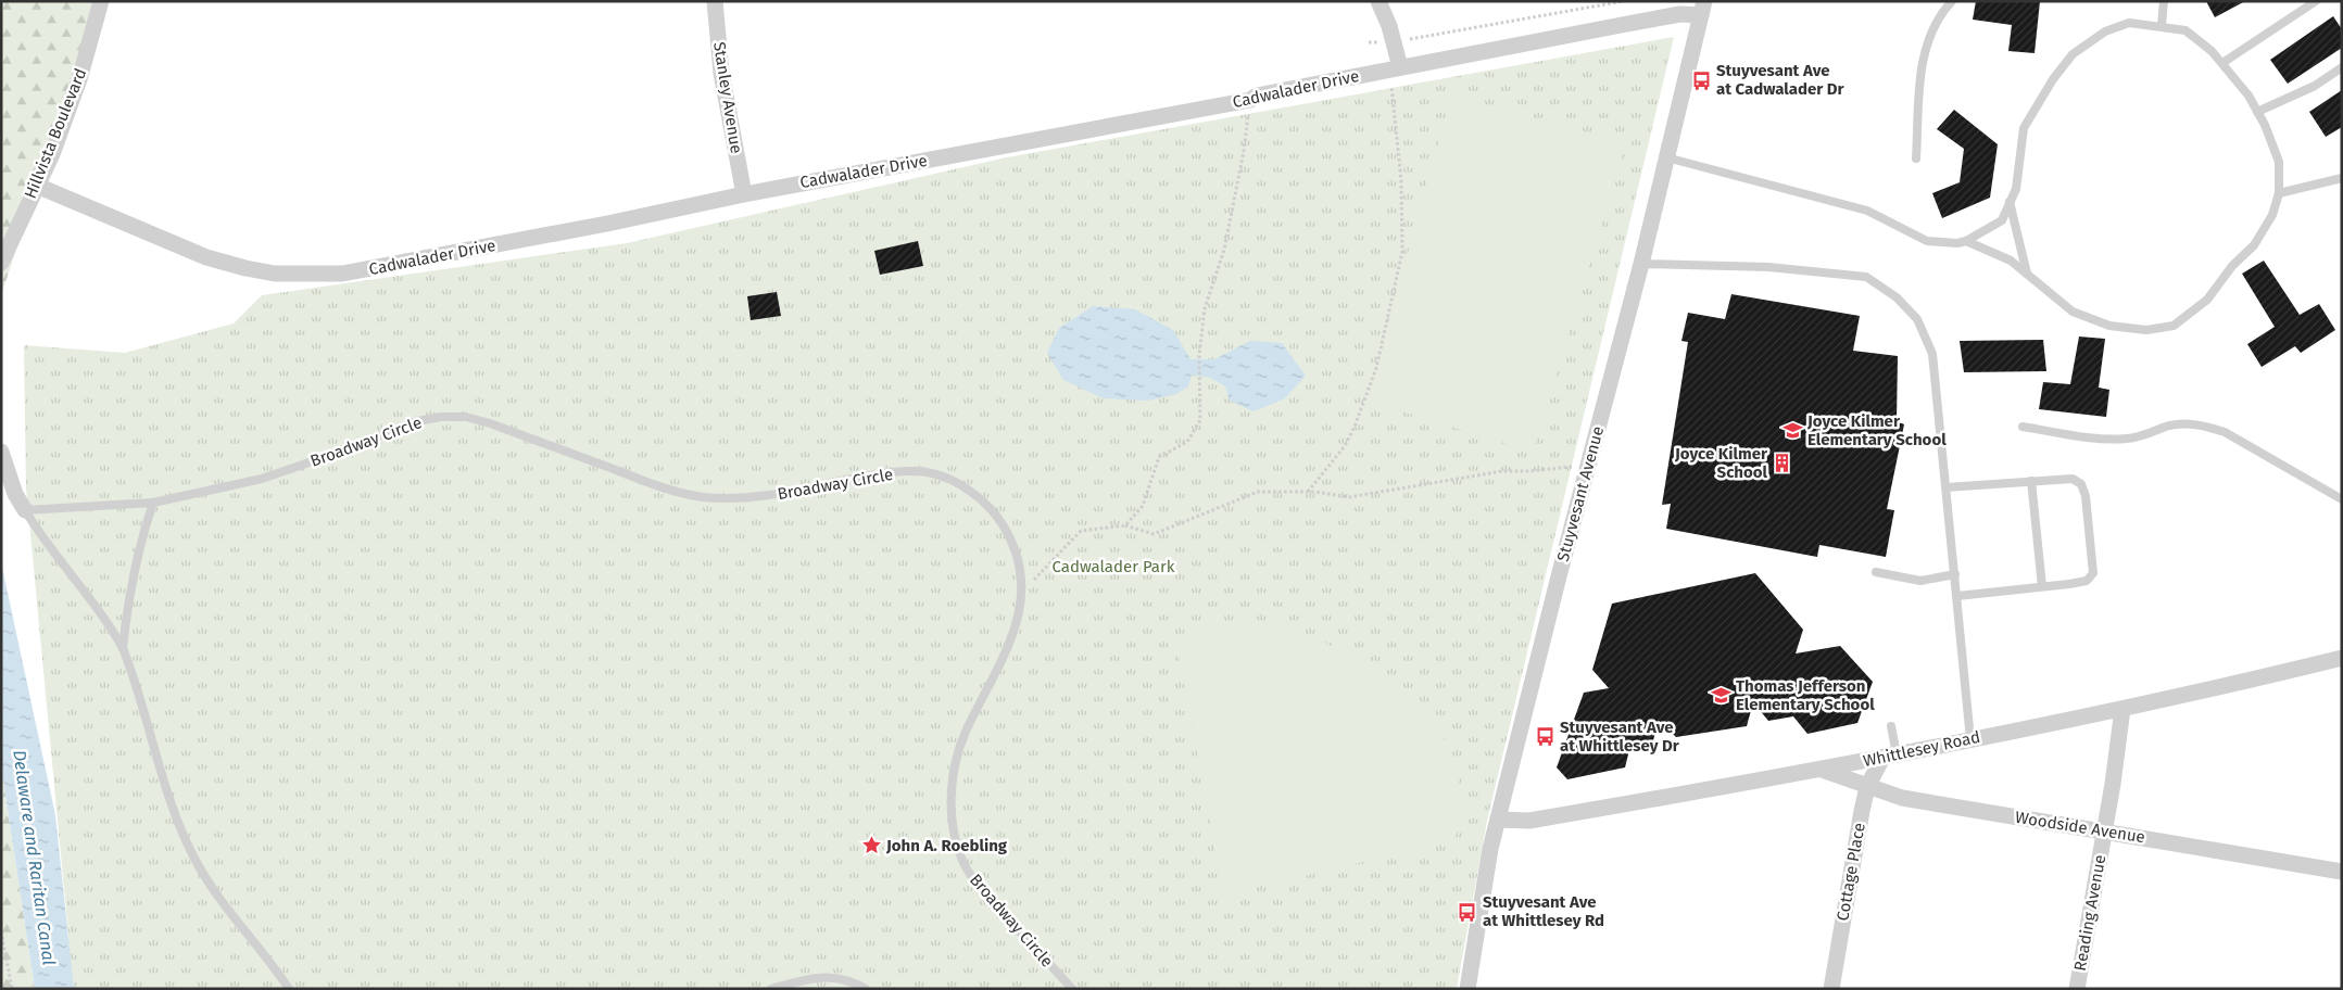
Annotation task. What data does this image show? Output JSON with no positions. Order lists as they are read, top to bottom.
{
  "streets": {
    "street": [
      "Cadwalader Drive",
      "Stanley Avenue",
      "Hillvista Boulevard",
      "Stuyvesant Avenue",
      "Whittlesey Road",
      "Woodside Avenue",
      "Cottage Place",
      "Reading Avenue"
    ],
    "lane": ["Broadway Circle"]
  },
  "crossings": [
    ["Cadwalader Drive", "Stanley Avenue"],
    ["Cadwalader Drive", "Hillvista Boulevard"],
    ["Cadwalader Drive", "Stuyvesant Avenue"],
    ["Stuyvesant Avenue", "Whittlesey Road"],
    ["Whittlesey Road", "Woodside Avenue"],
    ["Whittlesey Road", "Cottage Place"],
    ["Whittlesey Road", "Reading Avenue"],
    ["Woodside Avenue", "Cottage Place"],
    ["Woodside Avenue", "Reading Avenue"]
  ],
  "water": ["Delaware and Raritan Canal"],
  "parks": ["Cadwalader Park"],
  "places": {
    "bus stop": ["Stuyvesant Ave at Cadwalader Dr", "Stuyvesant Ave at Whittlesey Dr", "Stuyvesant Ave at Whittlesey Rd"],
    "school or university": ["Joyce Kilmer Elementary School", "Thomas Jefferson Elementary School"],
    "building": ["Joyce Kilmer School"],
    "place": ["John A. Roebling"]
  }
}
